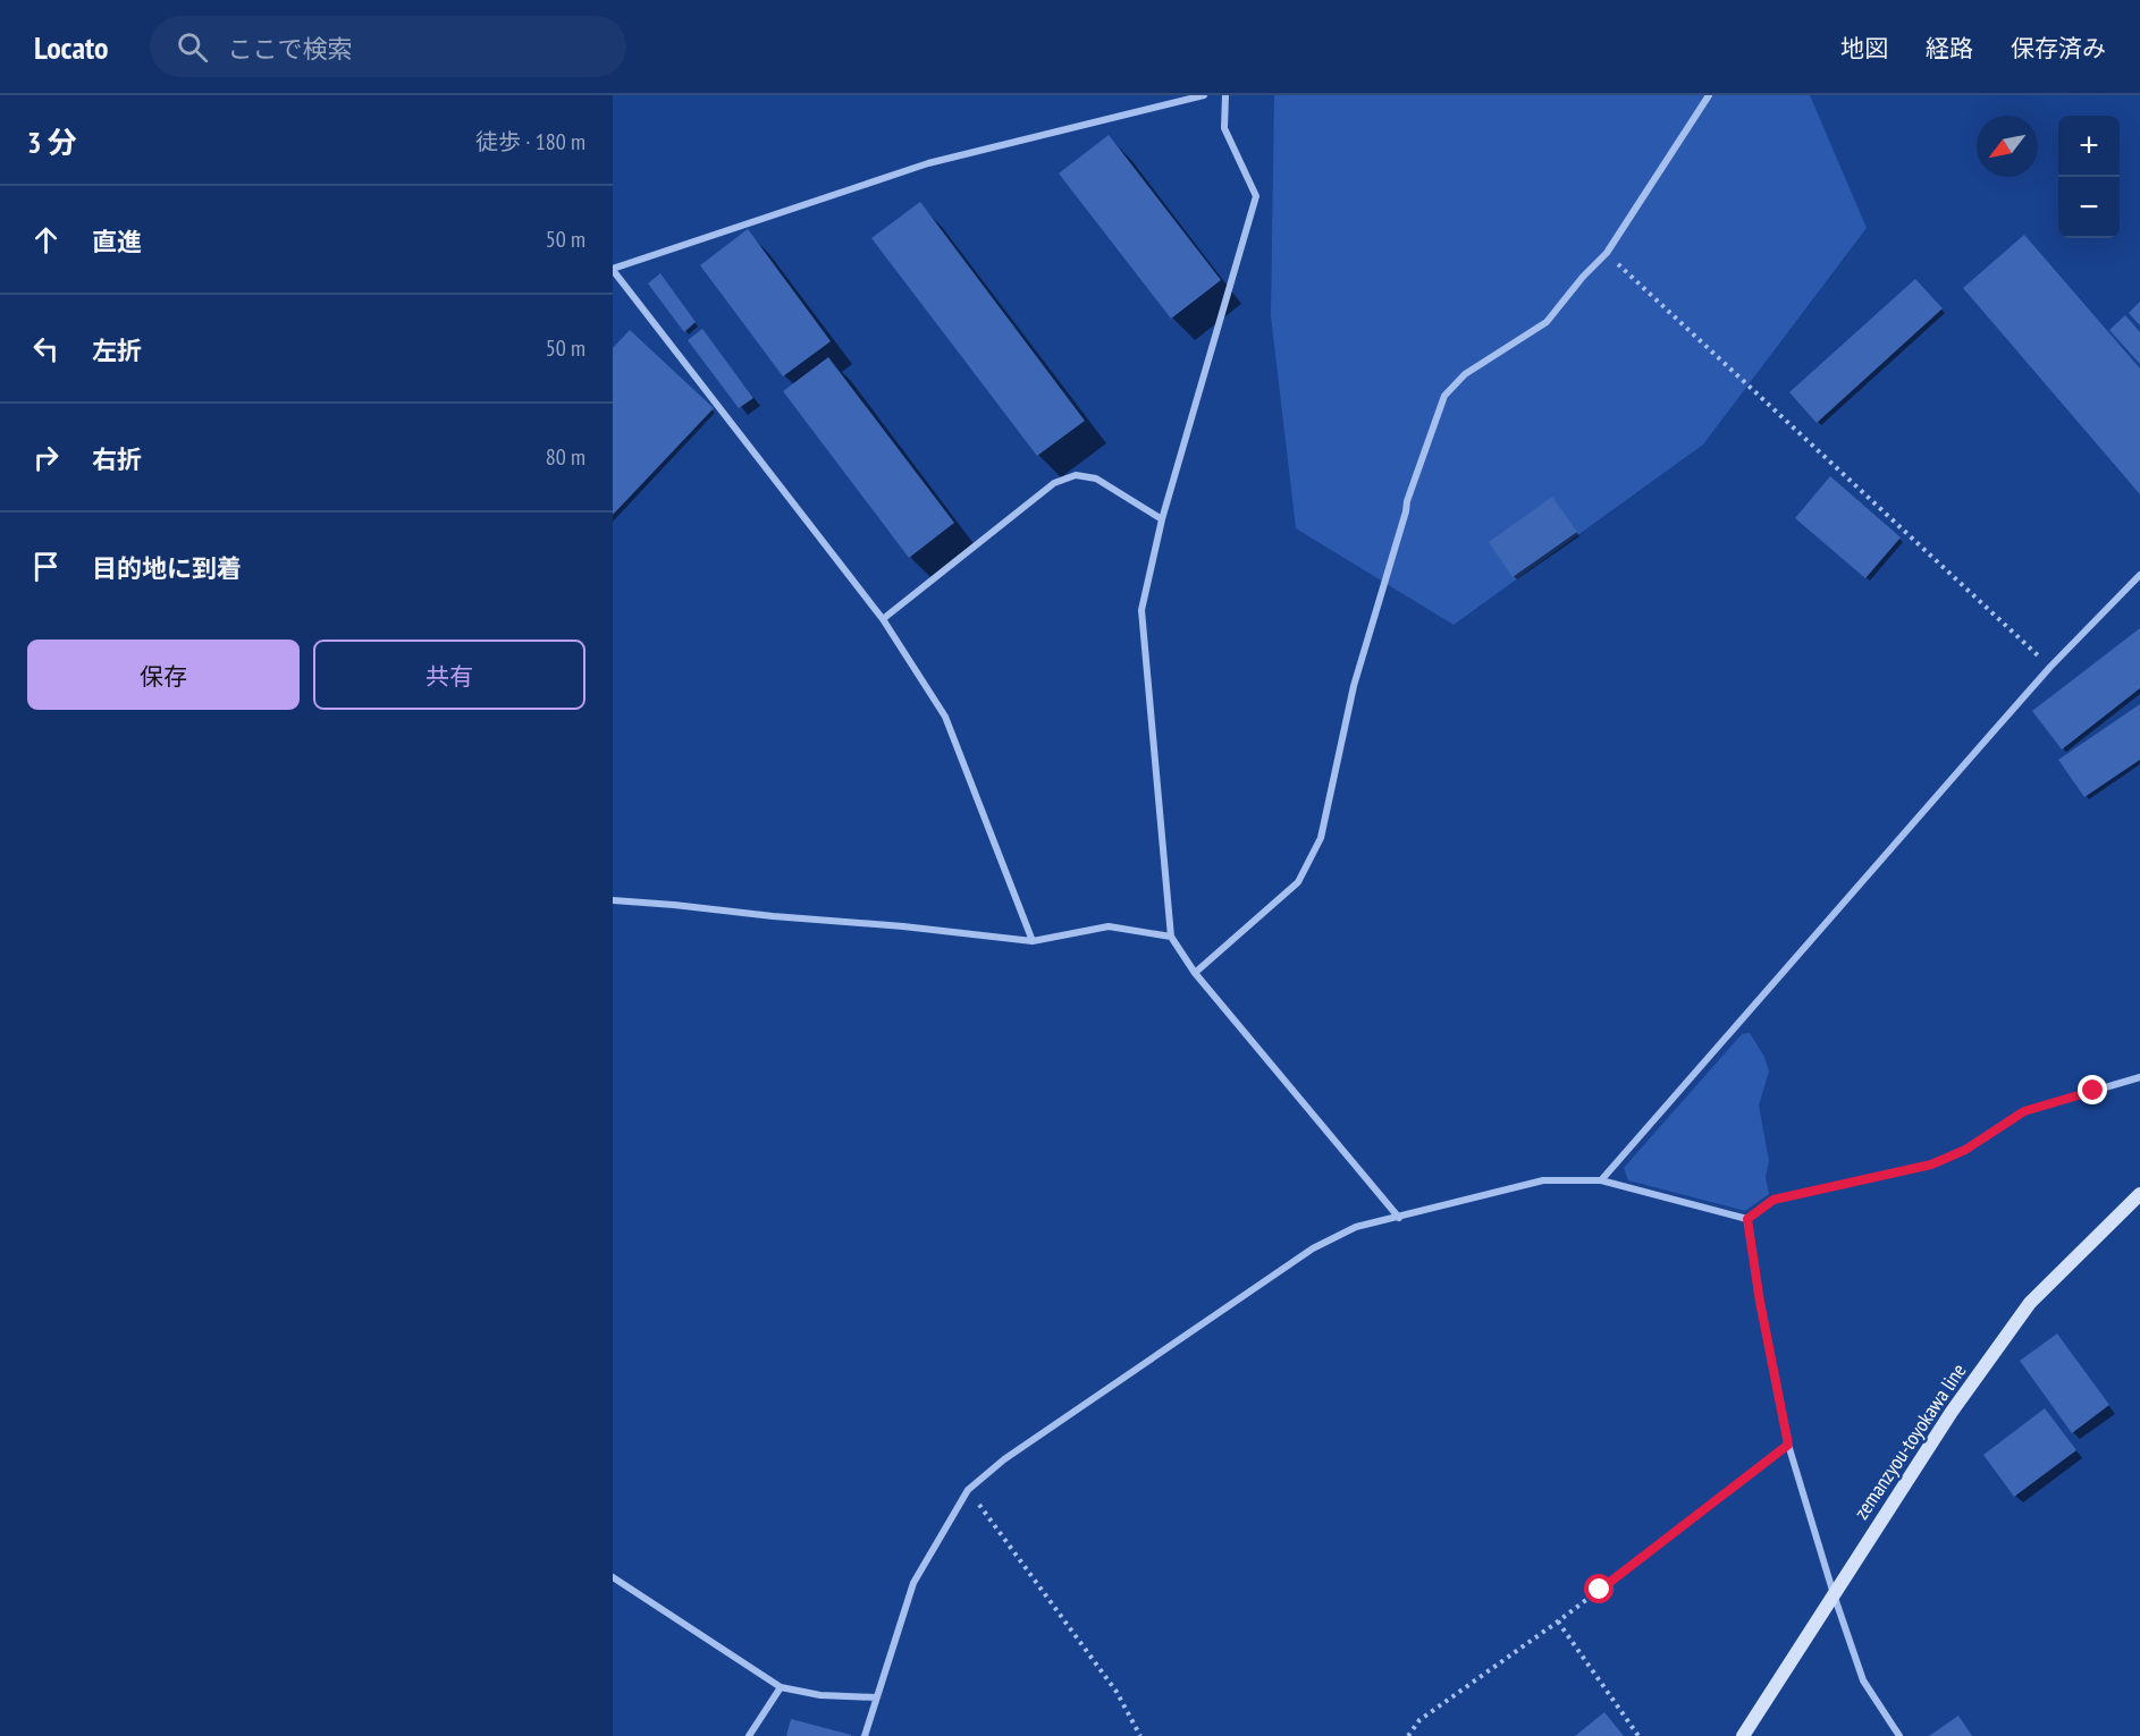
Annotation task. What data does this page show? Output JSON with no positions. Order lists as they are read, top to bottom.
{
  "streets": {
    "main road": ["zemanzyou-toyokawa line"]
  },
  "north": "bottom left",
  "page": {
    "header": "Locato",
    "search": "ここで検索",
    "nav": ["地図", "経路", "保存済み"],
    "heading": ["3 分", "徒歩 · 180 m"],
    "map_buttons": ["+", "−"],
    "list": [
      ["直進", "50 m"],
      ["左折", "50 m"],
      ["右折", "80 m"],
      "目的地に到着"
    ],
    "buttons": ["保存", "共有"]
  }
}
